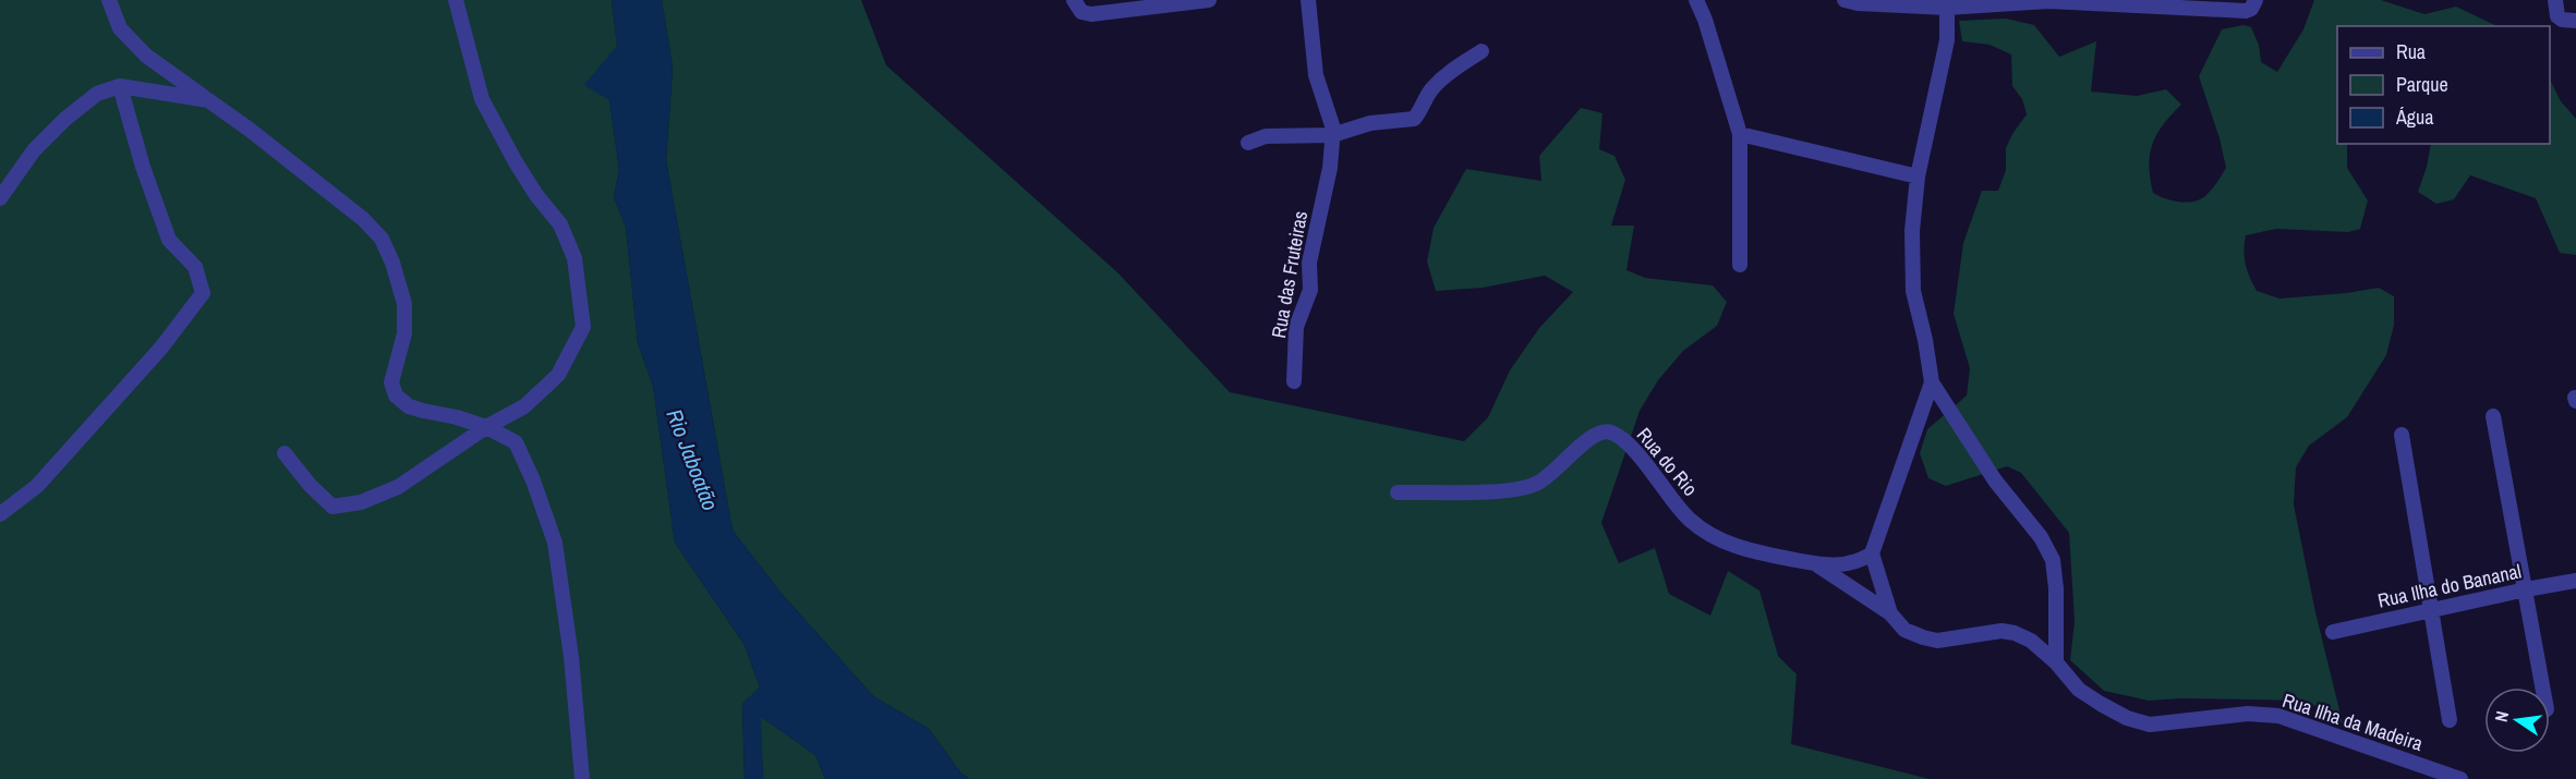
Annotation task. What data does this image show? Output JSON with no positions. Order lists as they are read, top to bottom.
{
  "streets": {
    "street": [
      "Rua das Fruteiras",
      "Rua do Rio",
      "Rua Ilha do Bananal",
      "Rua Ilha da Madeira"
    ]
  },
  "water": ["Rio Jaboatão"],
  "legend": ["Rua", "Parque", "Água"],
  "north": "left"
}
